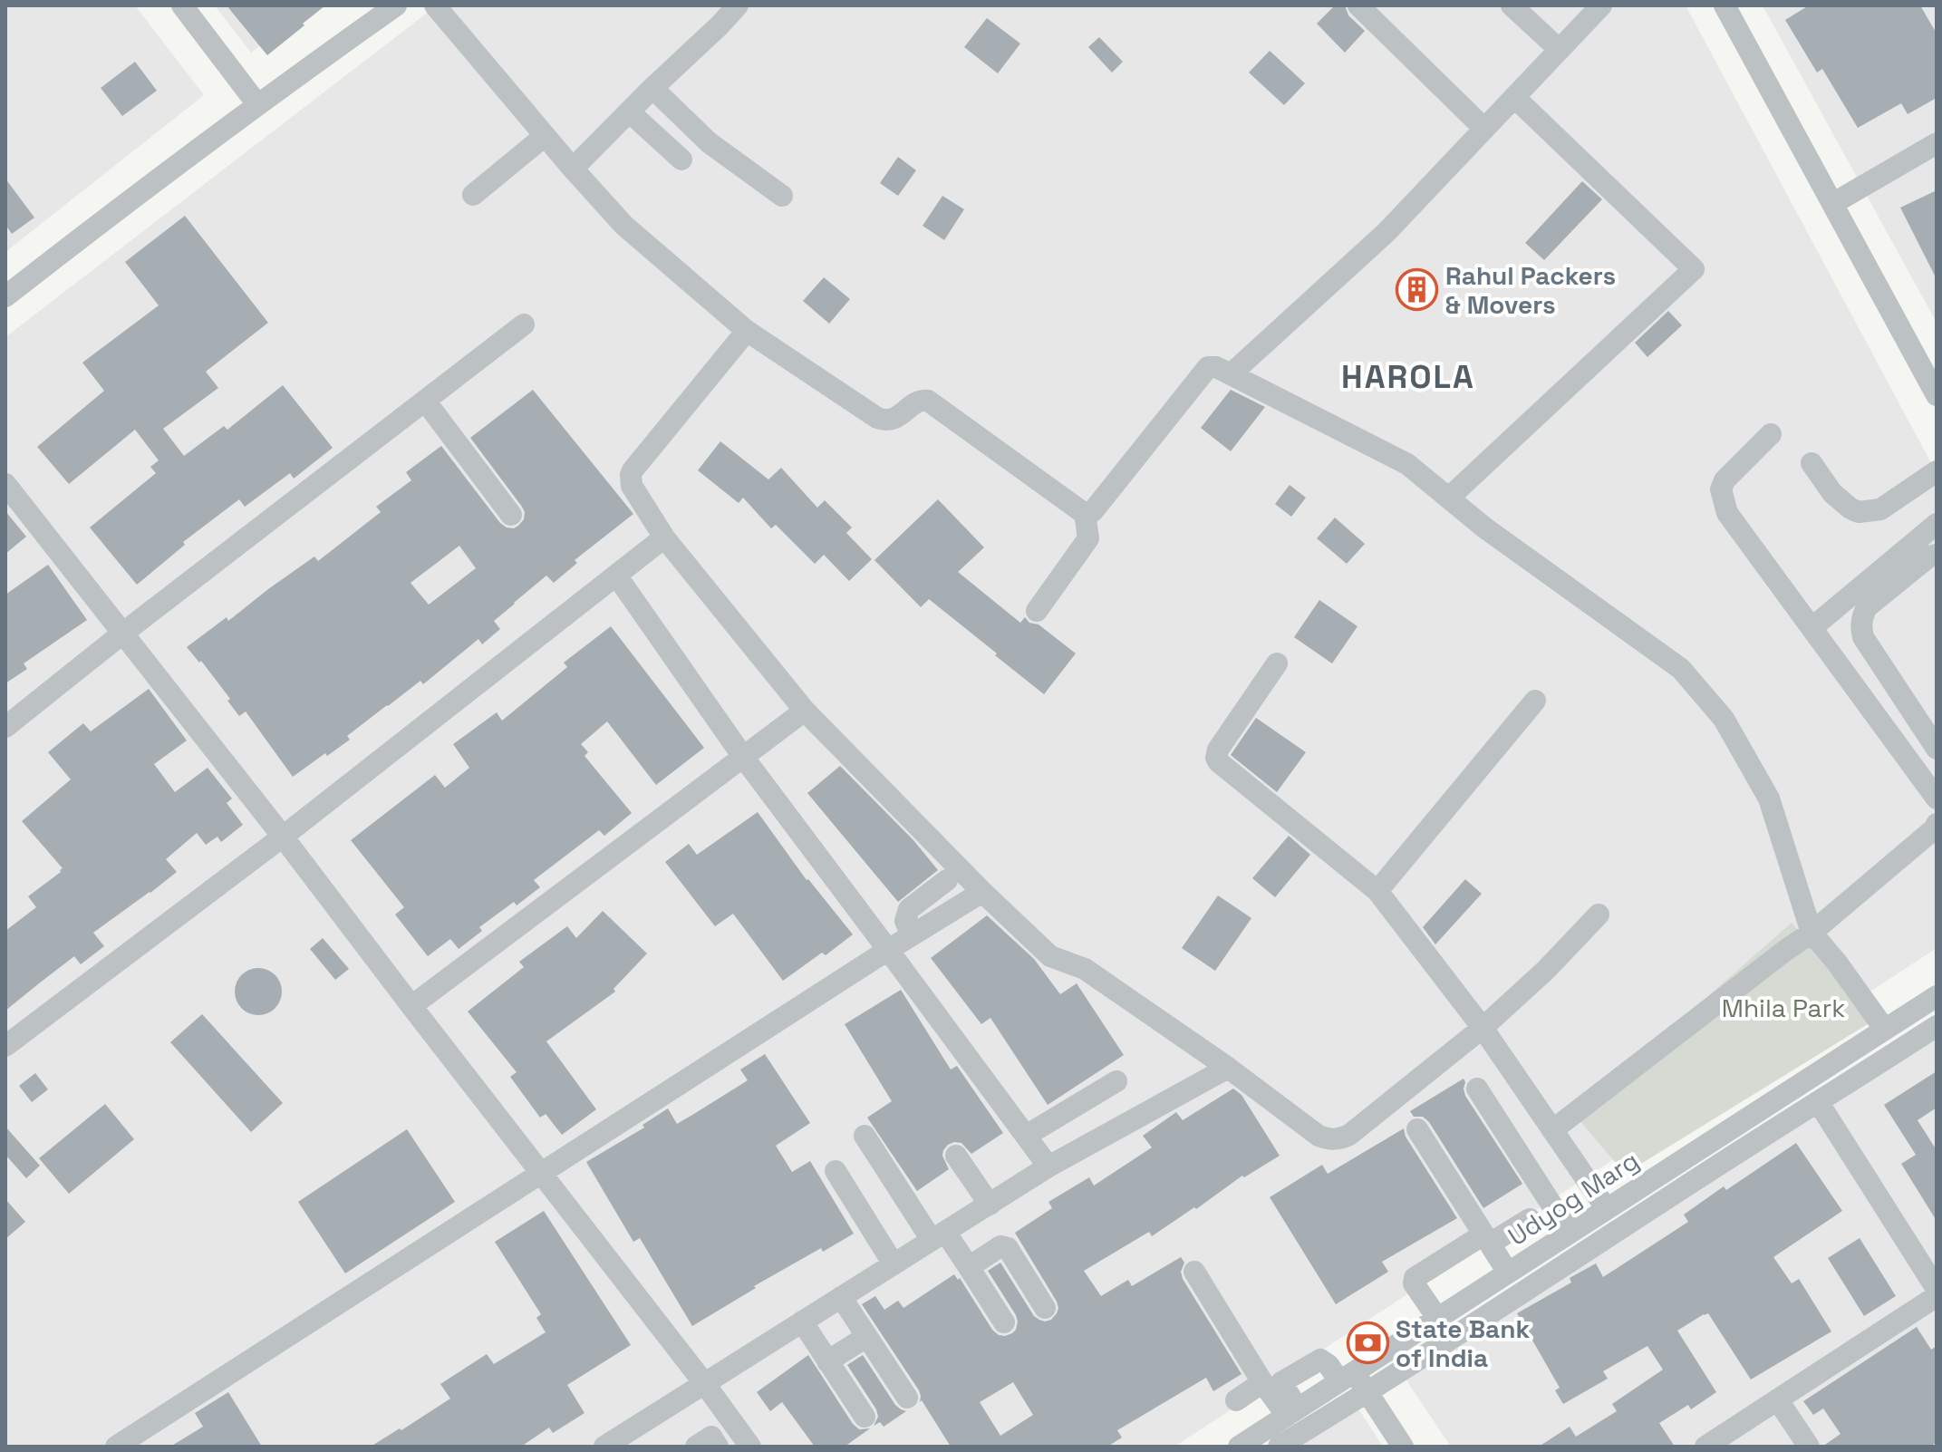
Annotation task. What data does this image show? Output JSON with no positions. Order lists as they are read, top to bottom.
{
  "streets": {
    "street": ["Udyog Marg"]
  },
  "districts": ["HAROLA"],
  "parks": ["Mhila Park"],
  "places": {
    "building": ["Rahul Packers & Movers"],
    "bank": ["State Bank of India"]
  }
}
